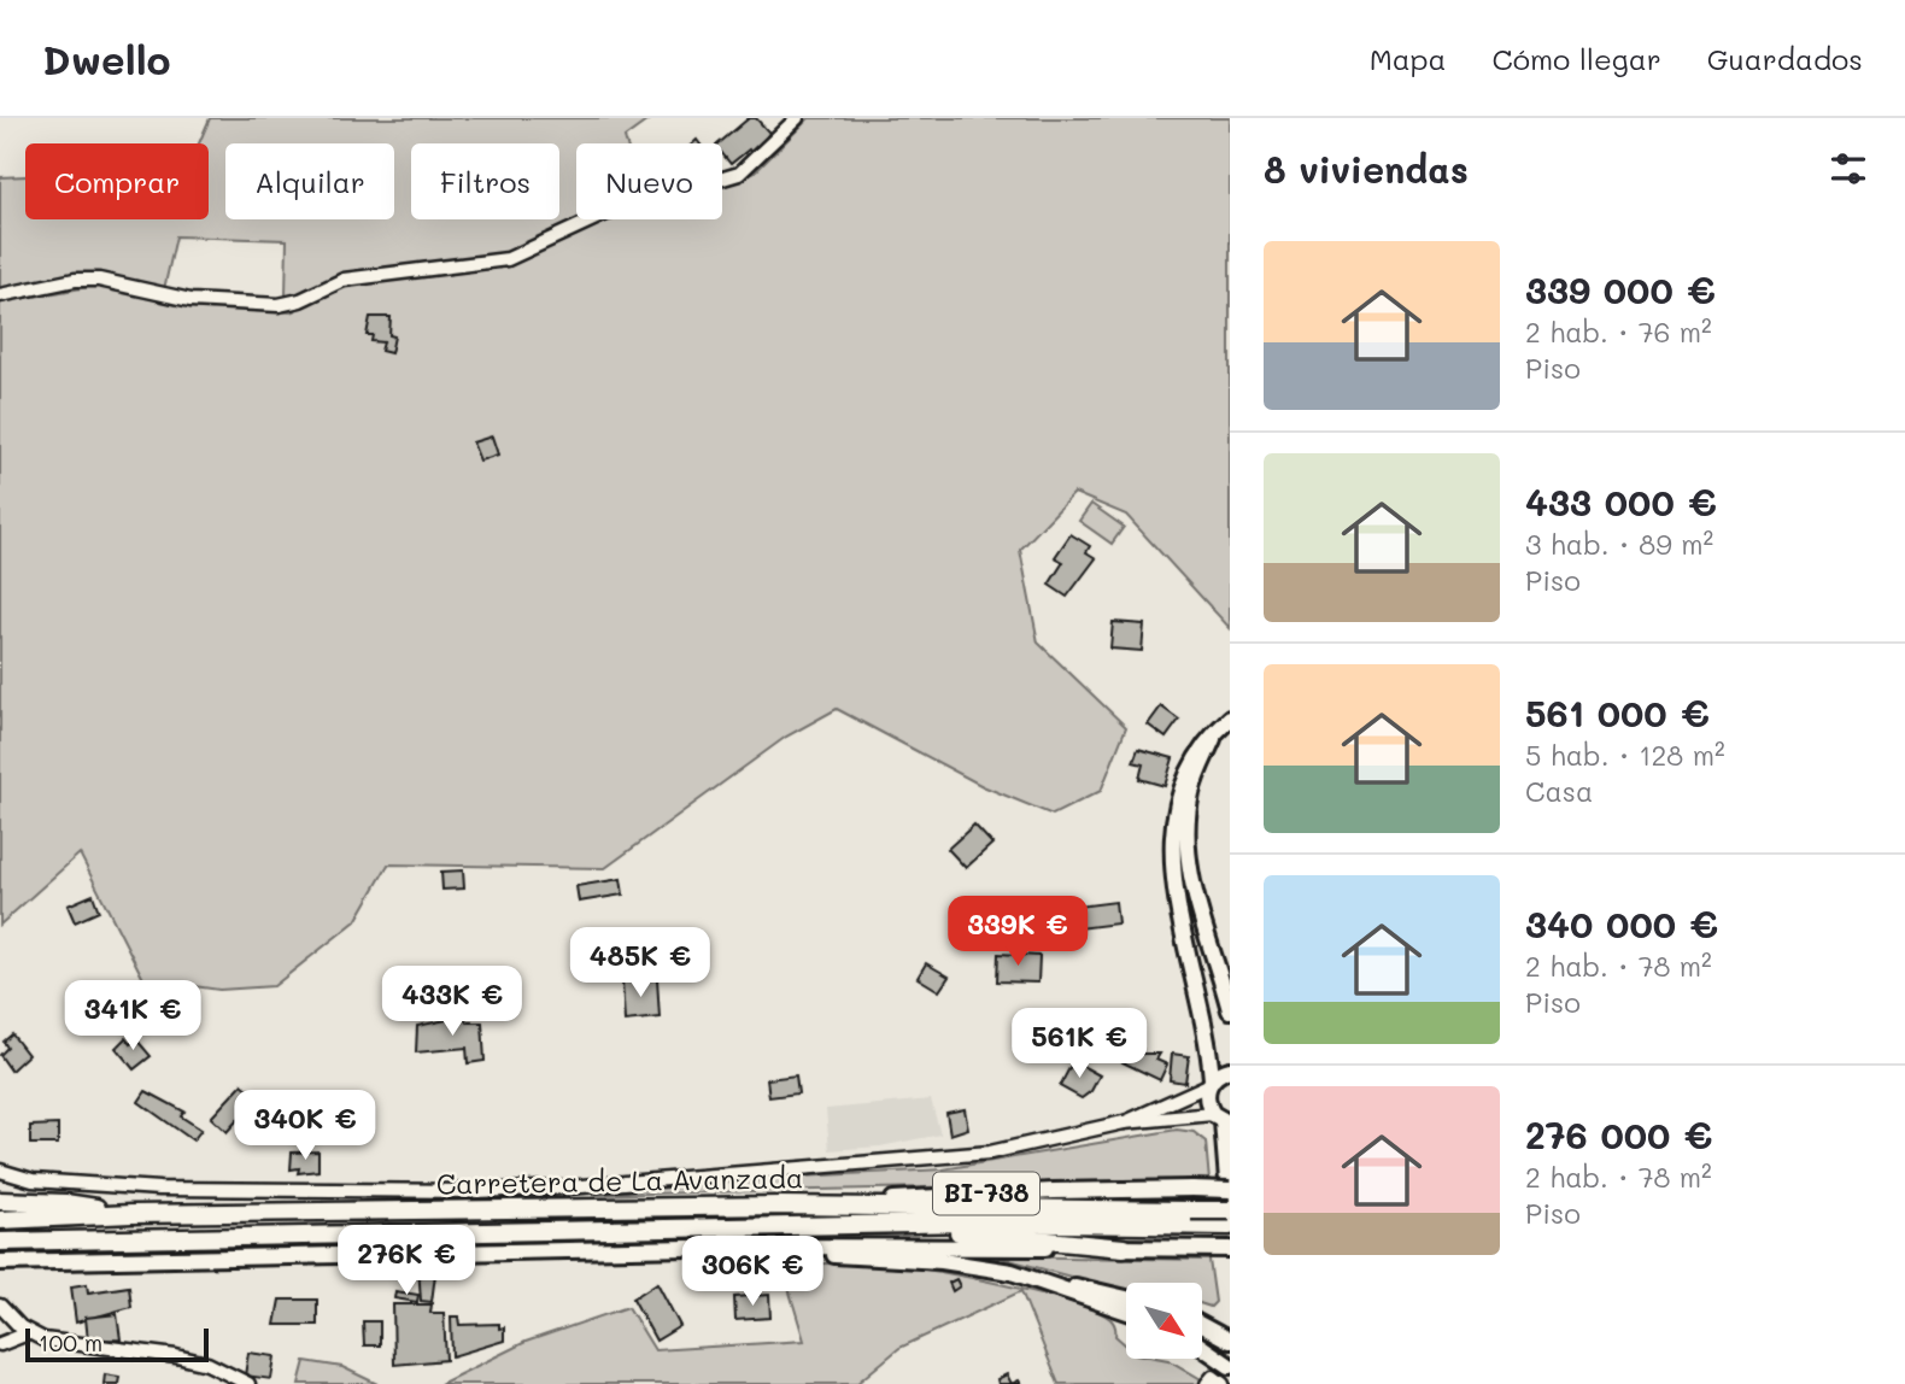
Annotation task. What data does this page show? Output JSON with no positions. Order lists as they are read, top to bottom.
{
  "streets": {
    "highway": ["Carretera de La Avanzada"],
    "main road": ["BI-738"]
  },
  "crossings": [
    ["Carretera de La Avanzada", "BI-738"]
  ],
  "scale_bar": "100 m",
  "north": "bottom right",
  "page": {
    "header": "Dwello",
    "nav": ["Mapa", "Cómo llegar", "Guardados"],
    "heading": "8 viviendas",
    "chip": [
      "Comprar",
      "Alquilar",
      "Filtros",
      "Nuevo"
    ],
    "list": [
      {
        "name": "339 000 €",
        "note": "2 hab. · 76 m² · Piso"
      },
      {
        "name": "433 000 €",
        "note": "3 hab. · 89 m² · Piso"
      },
      {
        "name": "561 000 €",
        "note": "5 hab. · 128 m² · Casa"
      },
      {
        "name": "340 000 €",
        "note": "2 hab. · 78 m² · Piso"
      },
      {
        "name": "276 000 €",
        "note": "2 hab. · 78 m² · Piso"
      }
    ],
    "price": [
      "339K €",
      "485K €",
      "433K €",
      "341K €",
      "561K €",
      "340K €",
      "276K €",
      "306K €"
    ],
    "scale": "100 m"
  }
}
